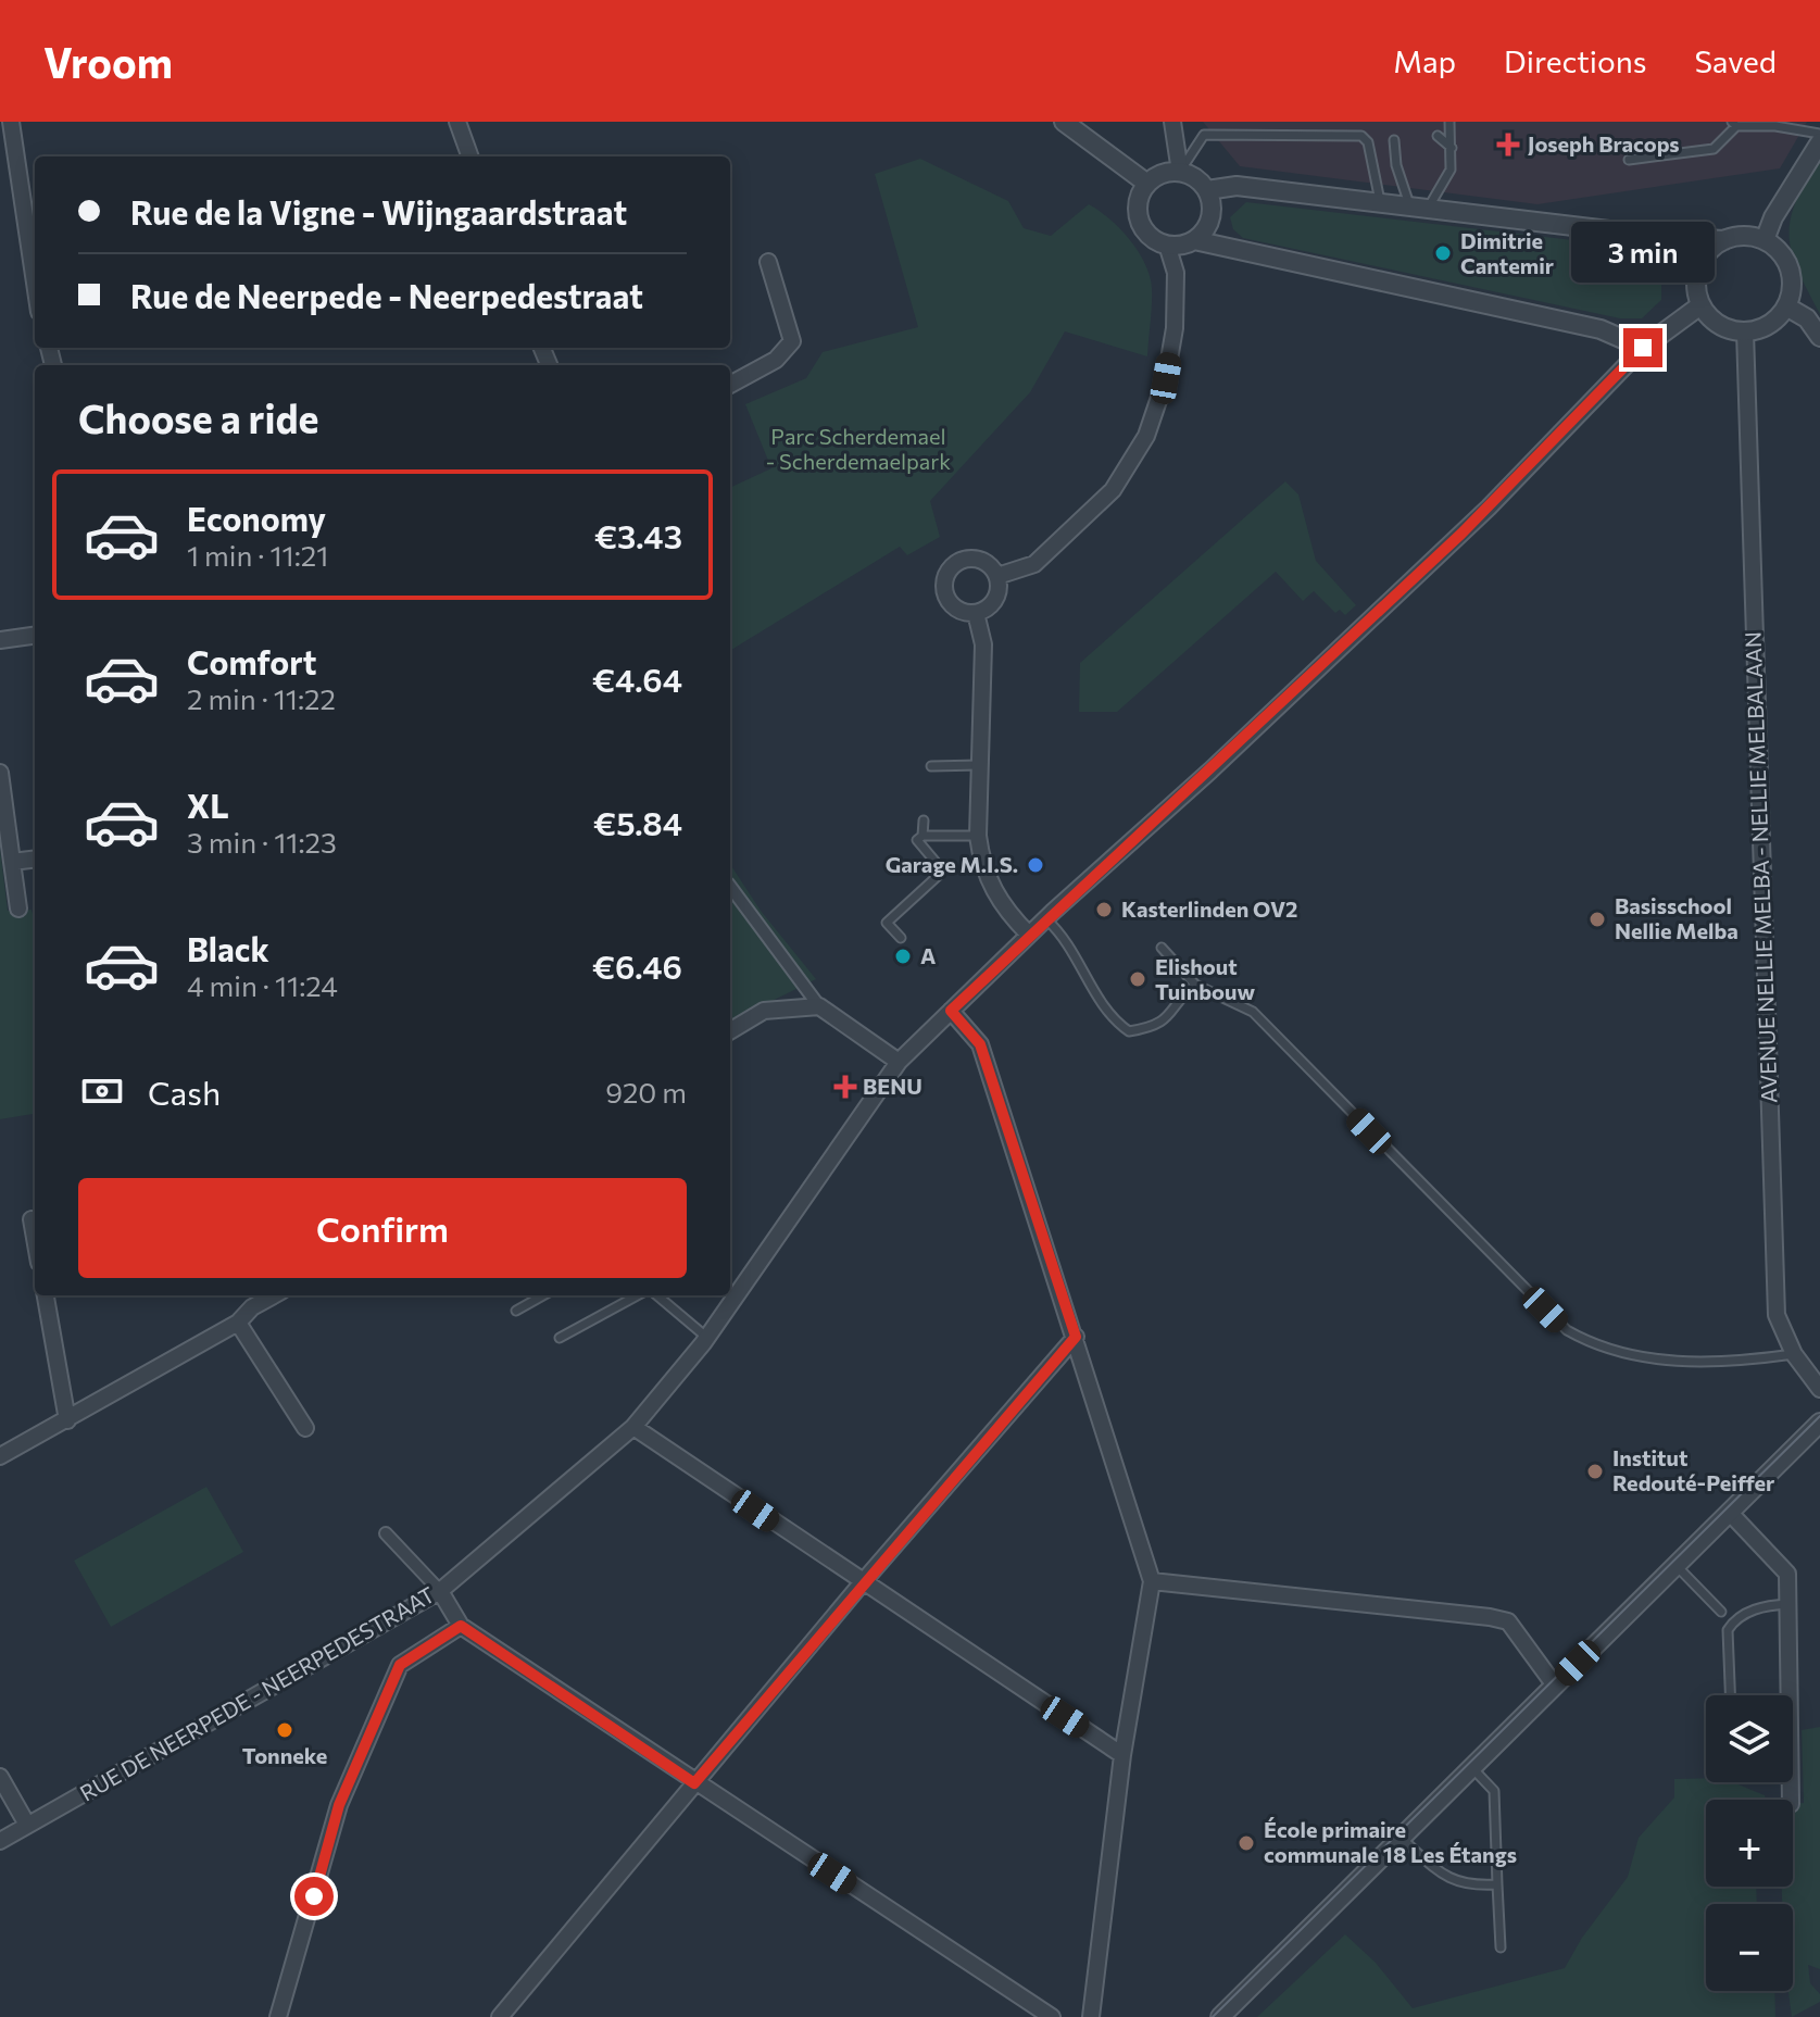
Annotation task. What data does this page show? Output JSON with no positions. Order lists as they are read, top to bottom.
{
  "streets": {
    "street": ["AVENUE NELLIE MELBA - NELLIE MELBALAAN", "RUE DE NEERPEDE - NEERPEDESTRAAT"]
  },
  "crossings": [
    ["AVENUE NELLIE MELBA - NELLIE MELBALAAN", "RUE DE NEERPEDE - NEERPEDESTRAAT"]
  ],
  "parks": ["Parc Scherdemael - Scherdemaelpark"],
  "places": {
    "health": ["Joseph Bracops", "BENU"],
    "other": [
      "Dimitrie Cantemir",
      "Garage M.I.S.",
      "Kasterlinden OV2",
      "Basisschool Nellie Melba",
      "A",
      "Elishout Tuinbouw",
      "Institut Redouté-Peiffer",
      "Tonneke",
      "École primaire communale 18 Les Étangs"
    ]
  },
  "page": {
    "header": "Vroom",
    "nav": ["Map", "Directions", "Saved"],
    "banner": ["Rue de la Vigne - Wijngaardstraat", "Rue de Neerpede - Neerpedestraat"],
    "bubble": "3 min",
    "heading": "Choose a ride",
    "list": [
      {
        "name": "Economy",
        "note": "1 min · 11:21",
        "value": "€3.43"
      },
      {
        "name": "Comfort",
        "note": "2 min · 11:22",
        "value": "€4.64"
      },
      {
        "name": "XL",
        "note": "3 min · 11:23",
        "value": "€5.84"
      },
      {
        "name": "Black",
        "note": "4 min · 11:24",
        "value": "€6.46"
      }
    ],
    "pay": ["Cash", "920 m"],
    "buttons": "Confirm",
    "map_buttons": ["+", "−"]
  }
}
